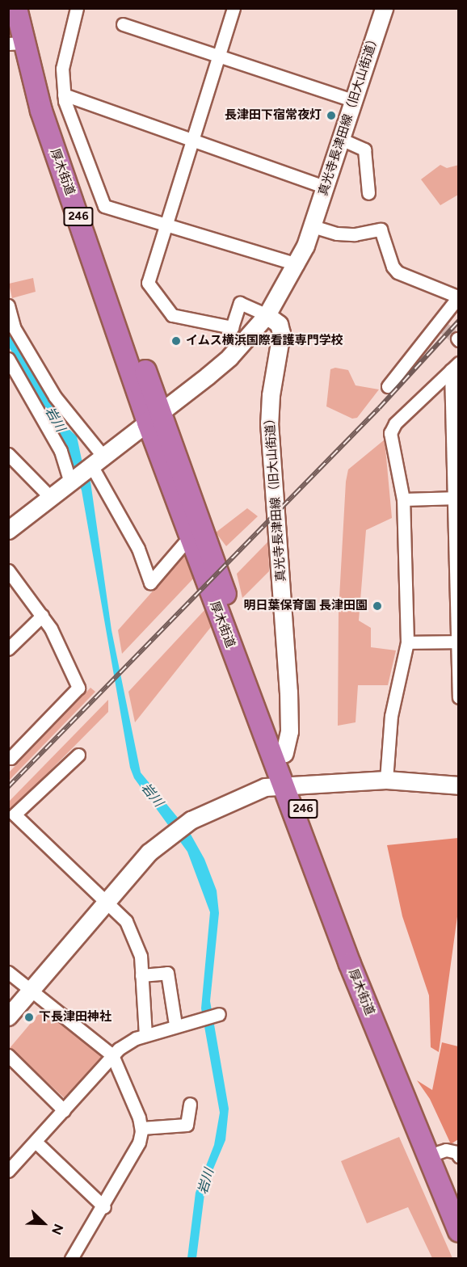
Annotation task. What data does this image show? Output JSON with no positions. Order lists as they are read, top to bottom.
{
  "streets": {
    "highway": ["厚木街道", "246"],
    "street": ["真光寺長津田線（旧大山街道）"]
  },
  "crossings": [
    ["真光寺長津田線（旧大山街道）", "厚木街道"]
  ],
  "water": ["岩川"],
  "places": [
    "長津田下宿常夜灯",
    "イムス横浜国際看護専門学校",
    "明日葉保育園 長津田園",
    "下長津田神社"
  ],
  "north": "bottom right"
}
